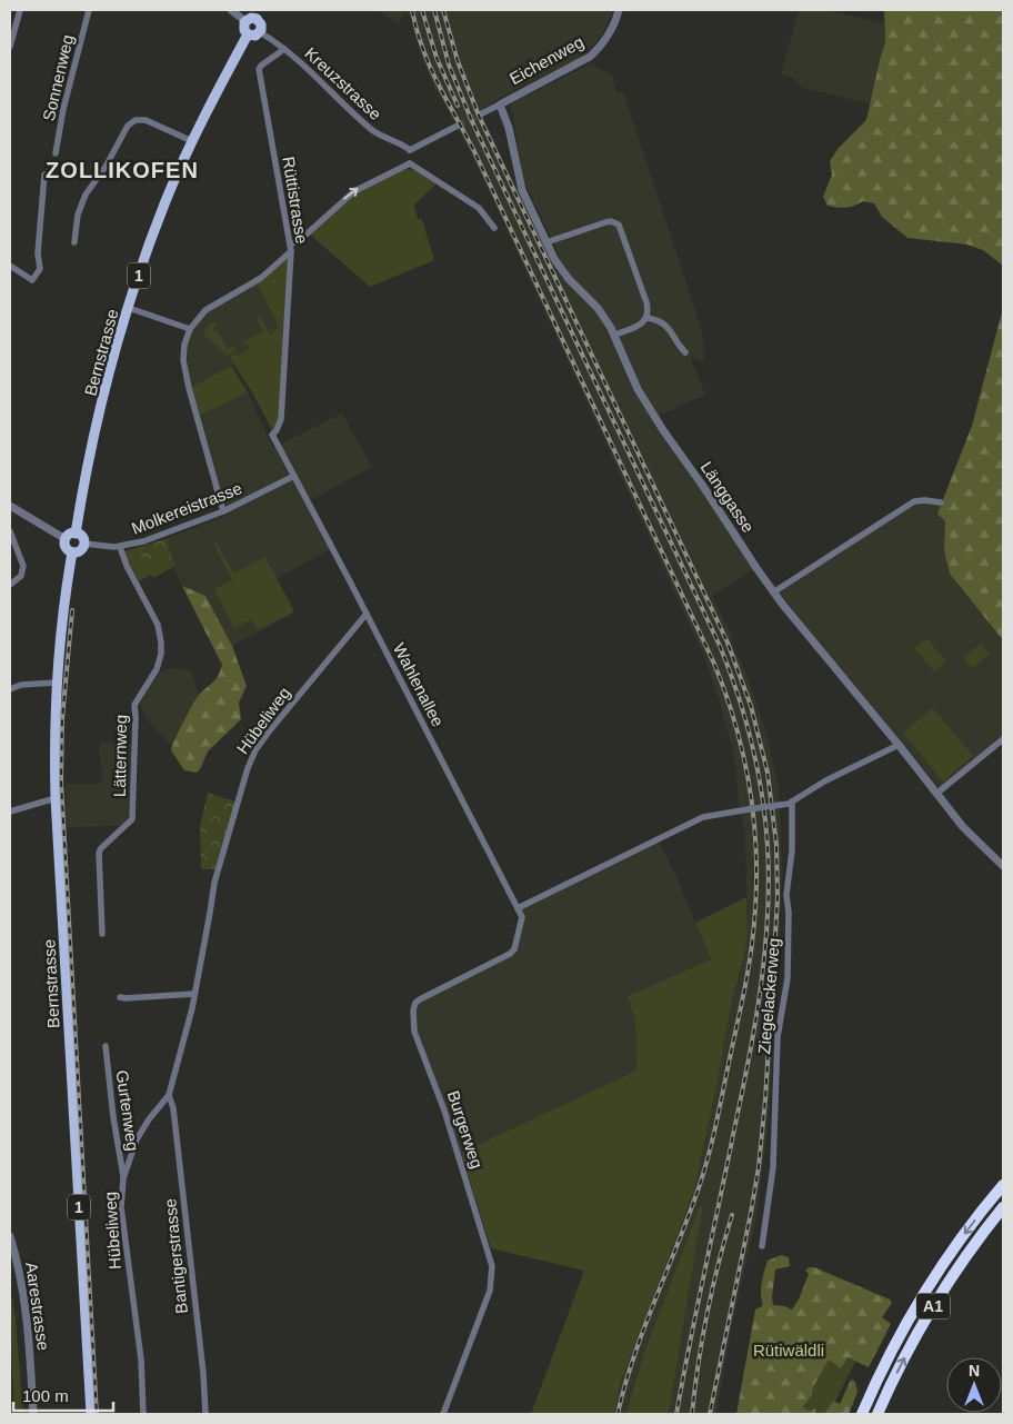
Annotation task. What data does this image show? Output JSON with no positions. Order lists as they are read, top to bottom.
{
  "streets": {
    "highway": ["A1"],
    "main road": ["1", "Bernstrasse"],
    "street": [
      "Eichenweg",
      "Sonnenweg",
      "Kreuzstrasse",
      "Rüttistrasse",
      "Länggasse",
      "Molkereistrasse",
      "Wahlenallee",
      "Hübeliweg",
      "Lätternweg",
      "Ziegelackerweg",
      "Gurtenweg",
      "Burgerweg",
      "Bantigerstrasse",
      "Aarestrasse"
    ]
  },
  "crossings": [
    ["Eichenweg", "Länggasse"],
    ["Kreuzstrasse", "Rüttistrasse"],
    ["Rüttistrasse", "Wahlenallee"],
    ["Bernstrasse", "Molkereistrasse"],
    ["Molkereistrasse", "Wahlenallee"],
    ["Molkereistrasse", "Lätternweg"],
    ["Wahlenallee", "Hübeliweg"],
    ["Wahlenallee", "Burgerweg"],
    ["Hübeliweg", "Gurtenweg"],
    ["Hübeliweg", "Bantigerstrasse"]
  ],
  "districts": ["ZOLLIKOFEN"],
  "parks": ["Rütiwäldli"],
  "scale_bar": "100 m",
  "north": "top"
}
